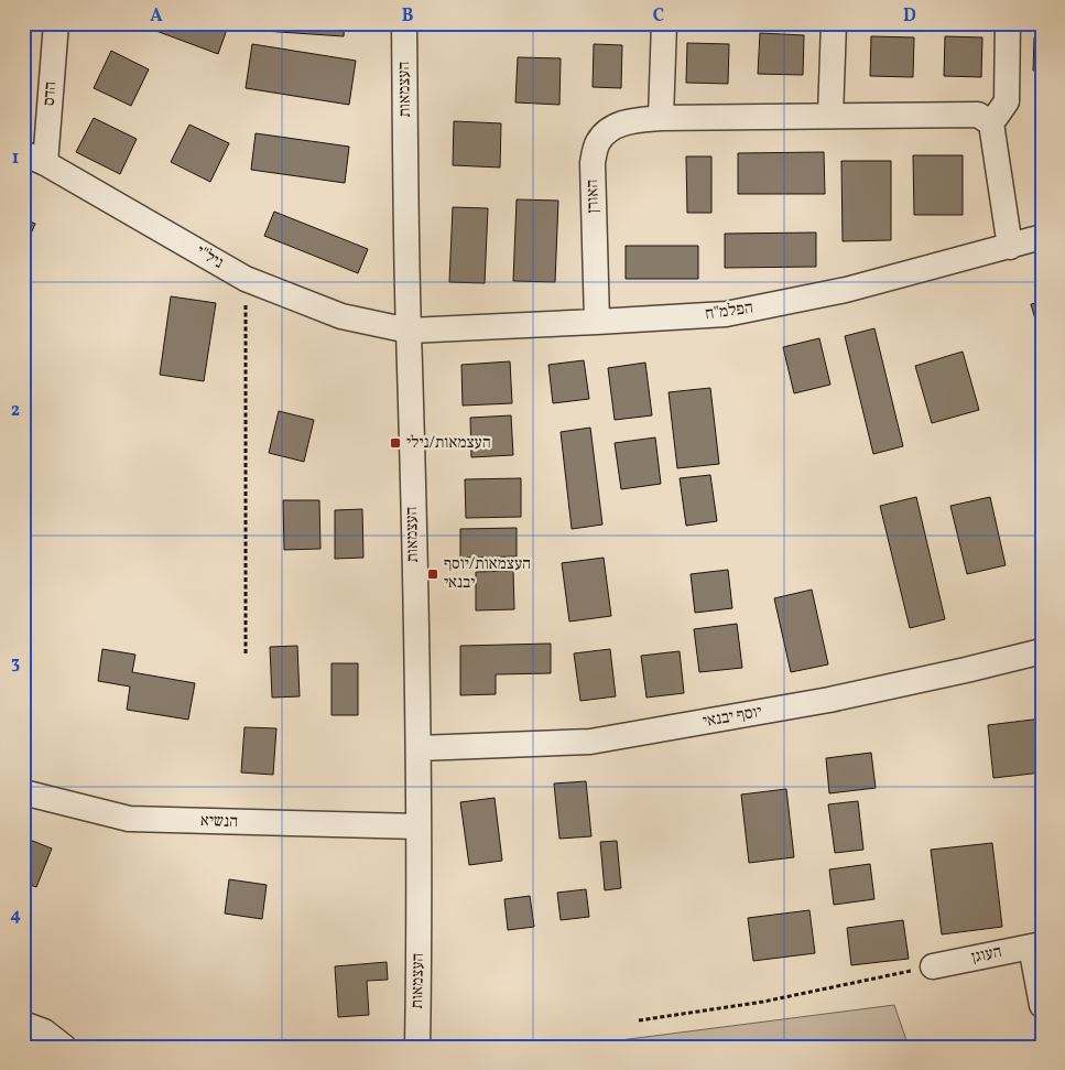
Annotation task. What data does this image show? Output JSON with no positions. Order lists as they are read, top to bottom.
{
  "streets": {
    "street": [
      "העצמאות",
      "הדס",
      "האורן",
      "ניל\"י",
      "הפלמ\"ח",
      "יוסף יבנאי",
      "הנשיא",
      "העוגן"
    ]
  },
  "crossings": [
    ["העצמאות", "ניל\"י"],
    ["העצמאות", "הפלמ\"ח"],
    ["העצמאות", "יוסף יבנאי"],
    ["העצמאות", "הנשיא"],
    ["הדס", "ניל\"י"],
    ["האורן", "הפלמ\"ח"],
    ["ניל\"י", "הפלמ\"ח"]
  ],
  "places": {
    "transit": ["העצמאות/נילי", "העצמאות/יוסף יבנאי"]
  },
  "grid": {
    "columns": [
      "A",
      "B",
      "C",
      "D"
    ],
    "rows": [
      "1",
      "2",
      "3",
      "4"
    ]
  }
}
